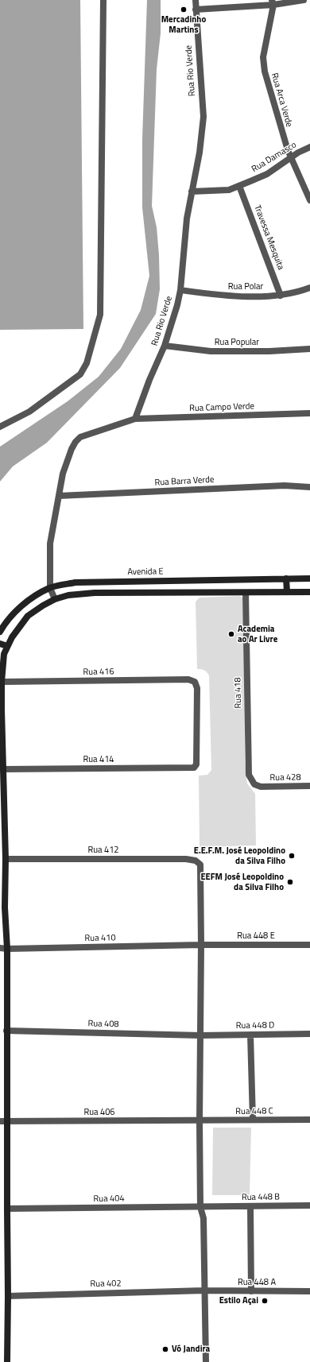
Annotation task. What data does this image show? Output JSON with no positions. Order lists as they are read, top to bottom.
{
  "streets": {
    "street": [
      "Rua Rio Verde",
      "Rua Arca Verde",
      "Rua Damasco",
      "Travessa Mesquita",
      "Rua Polar",
      "Rua Popular",
      "Rua Campo Verde",
      "Rua Barra Verde",
      "Avenida E",
      "Rua 416",
      "Rua 418",
      "Rua 414",
      "Rua 428",
      "Rua 412",
      "Rua 448 E",
      "Rua 410",
      "Rua 408",
      "Rua 448 D",
      "Rua 448 C",
      "Rua 406",
      "Rua 448 B",
      "Rua 404",
      "Rua 448 A",
      "Rua 402"
    ]
  },
  "crossings": [
    ["Rua Rio Verde", "Rua Damasco"],
    ["Rua Rio Verde", "Rua Polar"],
    ["Rua Rio Verde", "Rua Popular"],
    ["Rua Rio Verde", "Rua Campo Verde"],
    ["Rua Arca Verde", "Rua Damasco"],
    ["Rua Damasco", "Travessa Mesquita"],
    ["Travessa Mesquita", "Rua Polar"],
    ["Rua 416", "Rua 414"],
    ["Rua 418", "Rua 428"],
    ["Rua 412", "Rua 448 E"],
    ["Rua 412", "Rua 410"],
    ["Rua 448 E", "Rua 410"],
    ["Rua 408", "Rua 448 D"],
    ["Rua 448 C", "Rua 406"],
    ["Rua 448 B", "Rua 404"],
    ["Rua 448 A", "Rua 402"]
  ],
  "places": [
    "Mercadinho Martins",
    "Academia ao Ar Livre",
    "E.E.F.M. José Leopoldino da Silva Filho",
    "EEFM José Leopoldino da Silva Filho",
    "Estilo Açai",
    "Vó Jandira"
  ]
}
